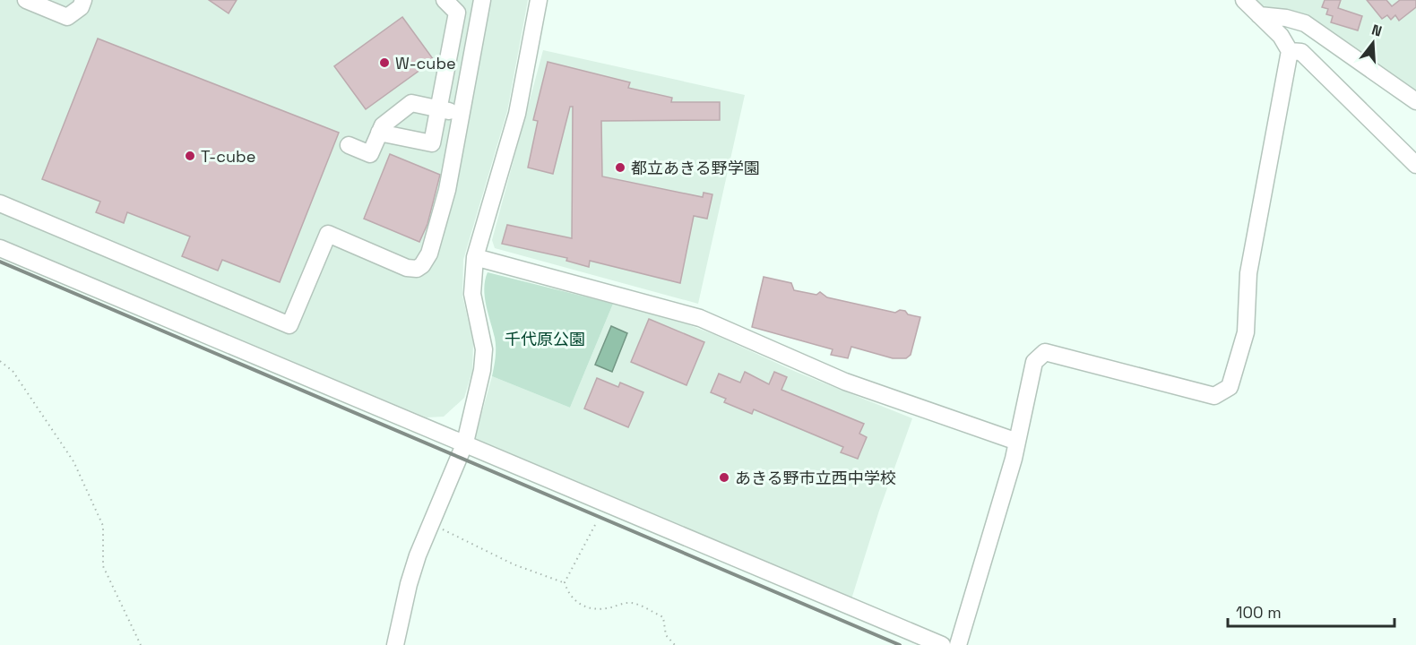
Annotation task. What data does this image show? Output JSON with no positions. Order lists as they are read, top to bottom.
{
  "parks": ["千代原公園"],
  "places": [
    "W-cube",
    "T-cube",
    "都立あきる野学園",
    "あきる野市立西中学校"
  ],
  "scale_bar": "100 m",
  "north": "top"
}
